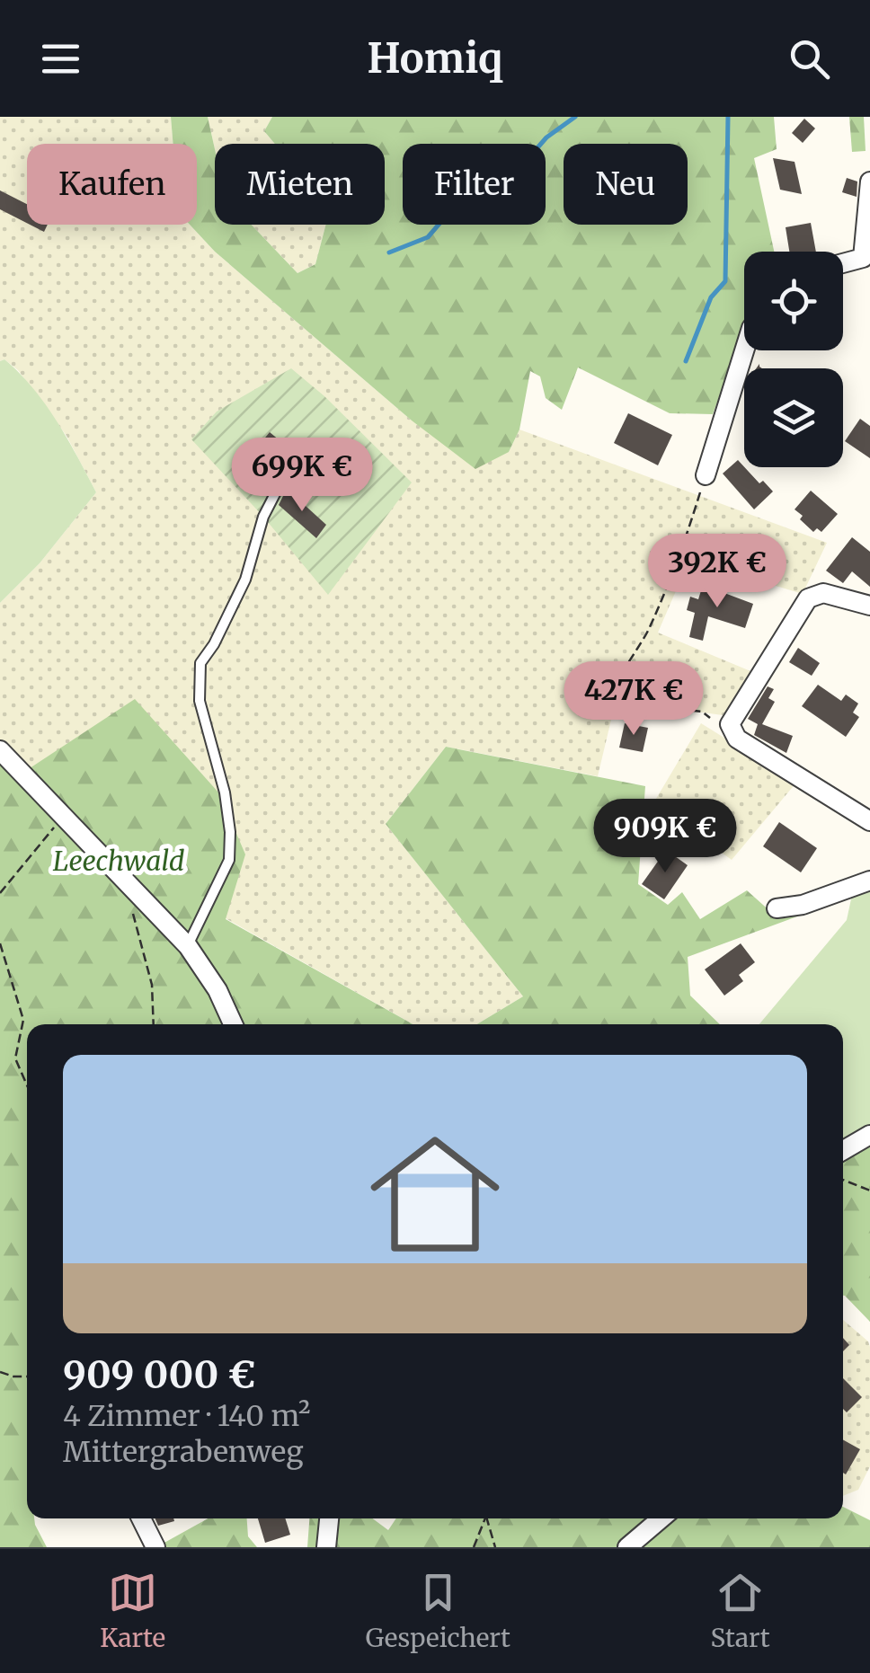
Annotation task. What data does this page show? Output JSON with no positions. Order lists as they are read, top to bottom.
{
  "parks": ["Leechwald"],
  "page": {
    "header": "Homiq",
    "chip": [
      "Kaufen",
      "Mieten",
      "Filter",
      "Neu"
    ],
    "price": [
      "699K €",
      "392K €",
      "427K €",
      "909K €"
    ],
    "list": [
      {
        "name": "909 000 €",
        "note": "4 Zimmer · 140 m² · Mittergrabenweg"
      }
    ],
    "tabs": ["Karte", "Gespeichert", "Start"]
  }
}
